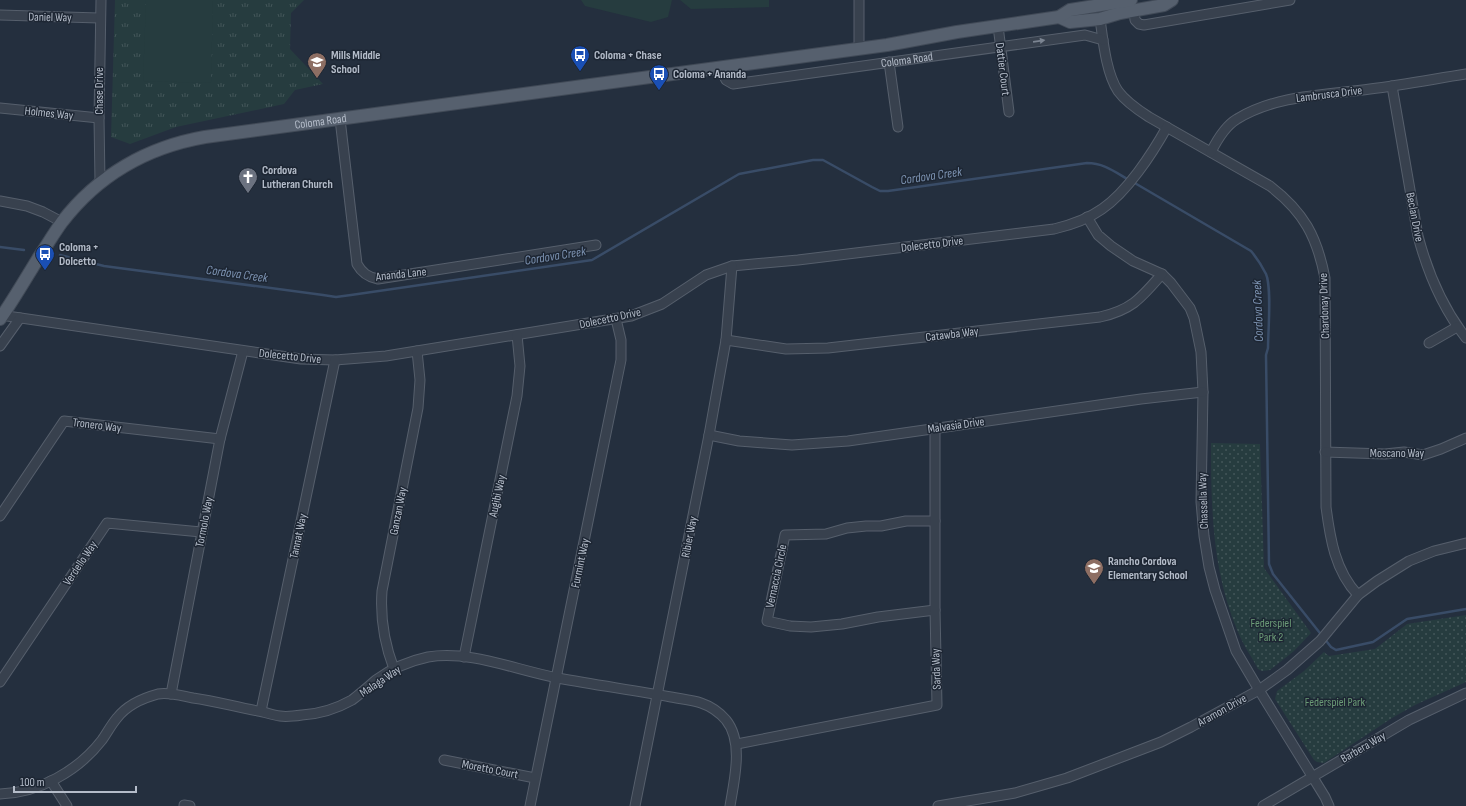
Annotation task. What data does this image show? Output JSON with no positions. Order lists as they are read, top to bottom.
{
  "streets": {
    "main road": ["Coloma Road"],
    "street": [
      "Daniel Way",
      "Dattier Court",
      "Chase Drive",
      "Lambrusca Drive",
      "Holmes Way",
      "Beclan Drive",
      "Dolecetto Drive",
      "Ananda Lane",
      "Chardonay Drive",
      "Catawba Way",
      "Tronero Way",
      "Malvasia Drive",
      "Moscano Way",
      "Augibi Way",
      "Chassella Way",
      "Ganzan Way",
      "Tormolo Way",
      "Tannat Way",
      "Ribier Way",
      "Verdello Way",
      "Furmint Way",
      "Vernaccia Circle",
      "Sarda Way",
      "Malaga Way",
      "Aramon Drive",
      "Barbera Way",
      "Moretto Court"
    ]
  },
  "crossings": [
    ["Daniel Way", "Chase Drive"],
    ["Coloma Road", "Dattier Court"],
    ["Coloma Road", "Chase Drive"],
    ["Coloma Road", "Dolecetto Drive"],
    ["Coloma Road", "Ananda Lane"],
    ["Coloma Road", "Chardonay Drive"],
    ["Chase Drive", "Holmes Way"],
    ["Lambrusca Drive", "Beclan Drive"],
    ["Lambrusca Drive", "Chardonay Drive"],
    ["Dolecetto Drive", "Chardonay Drive"],
    ["Dolecetto Drive", "Augibi Way"],
    ["Dolecetto Drive", "Chassella Way"],
    ["Dolecetto Drive", "Ganzan Way"],
    ["Dolecetto Drive", "Tormolo Way"],
    ["Dolecetto Drive", "Tannat Way"],
    ["Dolecetto Drive", "Ribier Way"],
    ["Dolecetto Drive", "Furmint Way"],
    ["Chardonay Drive", "Moscano Way"],
    ["Chardonay Drive", "Aramon Drive"],
    ["Catawba Way", "Chassella Way"],
    ["Catawba Way", "Ribier Way"],
    ["Tronero Way", "Tormolo Way"],
    ["Malvasia Drive", "Chassella Way"],
    ["Malvasia Drive", "Ribier Way"],
    ["Malvasia Drive", "Sarda Way"],
    ["Augibi Way", "Malaga Way"],
    ["Chassella Way", "Aramon Drive"],
    ["Chassella Way", "Barbera Way"],
    ["Ganzan Way", "Malaga Way"],
    ["Tormolo Way", "Verdello Way"],
    ["Tormolo Way", "Malaga Way"],
    ["Tannat Way", "Malaga Way"],
    ["Ribier Way", "Malaga Way"],
    ["Furmint Way", "Malaga Way"],
    ["Furmint Way", "Moretto Court"],
    ["Vernaccia Circle", "Sarda Way"],
    ["Sarda Way", "Malaga Way"]
  ],
  "water": ["Cordova Creek"],
  "parks": ["Federspiel Park 2", "Federspiel Park"],
  "places": {
    "bus stop": ["Coloma + Chase", "Coloma + Ananda", "Coloma + Dolcetto"],
    "school or university": ["Mills Middle School", "Rancho Cordova Elementary School"],
    "church": ["Cordova Lutheran Church"]
  },
  "scale_bar": "100 m"
}
